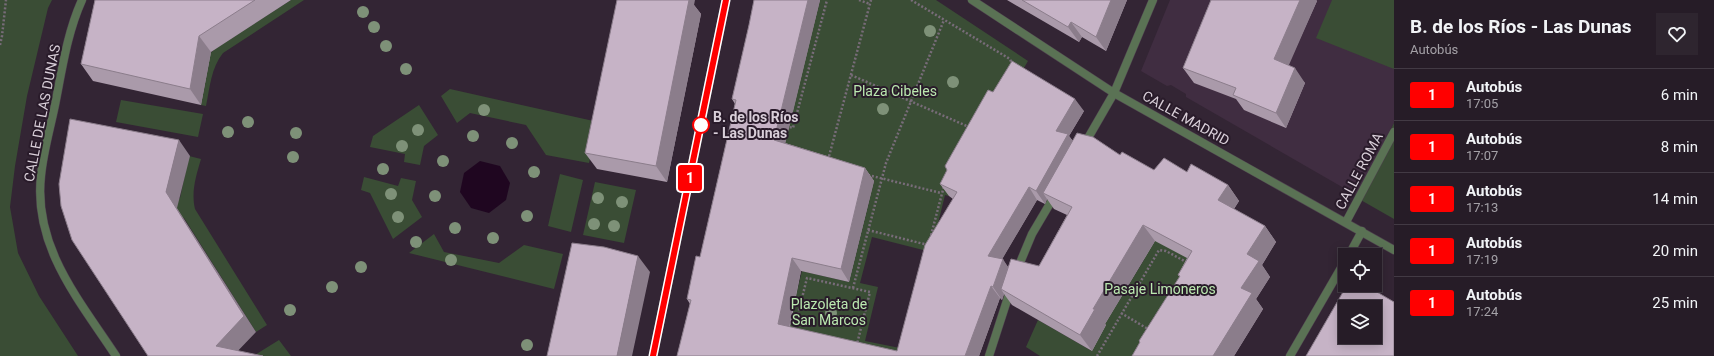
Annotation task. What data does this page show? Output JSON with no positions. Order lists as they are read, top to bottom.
{
  "streets": {
    "street": ["CALLE DE LAS DUNAS", "CALLE MADRID", "CALLE ROMA"]
  },
  "crossings": [
    ["CALLE MADRID", "CALLE ROMA"]
  ],
  "parks": ["Plaza Cibeles", "Pasaje Limoneros", "Plazoleta de San Marcos"],
  "places": ["B. de los Ríos - Las Dunas"],
  "lines": ["bus line 1"],
  "page": {
    "on_map": "1",
    "heading": ["B. de los Ríos - Las Dunas", "Autobús"],
    "list": [
      {
        "mark": "1",
        "name": "Autobús",
        "note": "17:05",
        "value": "6 min"
      },
      {
        "mark": "1",
        "name": "Autobús",
        "note": "17:07",
        "value": "8 min"
      },
      {
        "mark": "1",
        "name": "Autobús",
        "note": "17:13",
        "value": "14 min"
      },
      {
        "mark": "1",
        "name": "Autobús",
        "note": "17:19",
        "value": "20 min"
      },
      {
        "mark": "1",
        "name": "Autobús",
        "note": "17:24",
        "value": "25 min"
      }
    ]
  }
}
